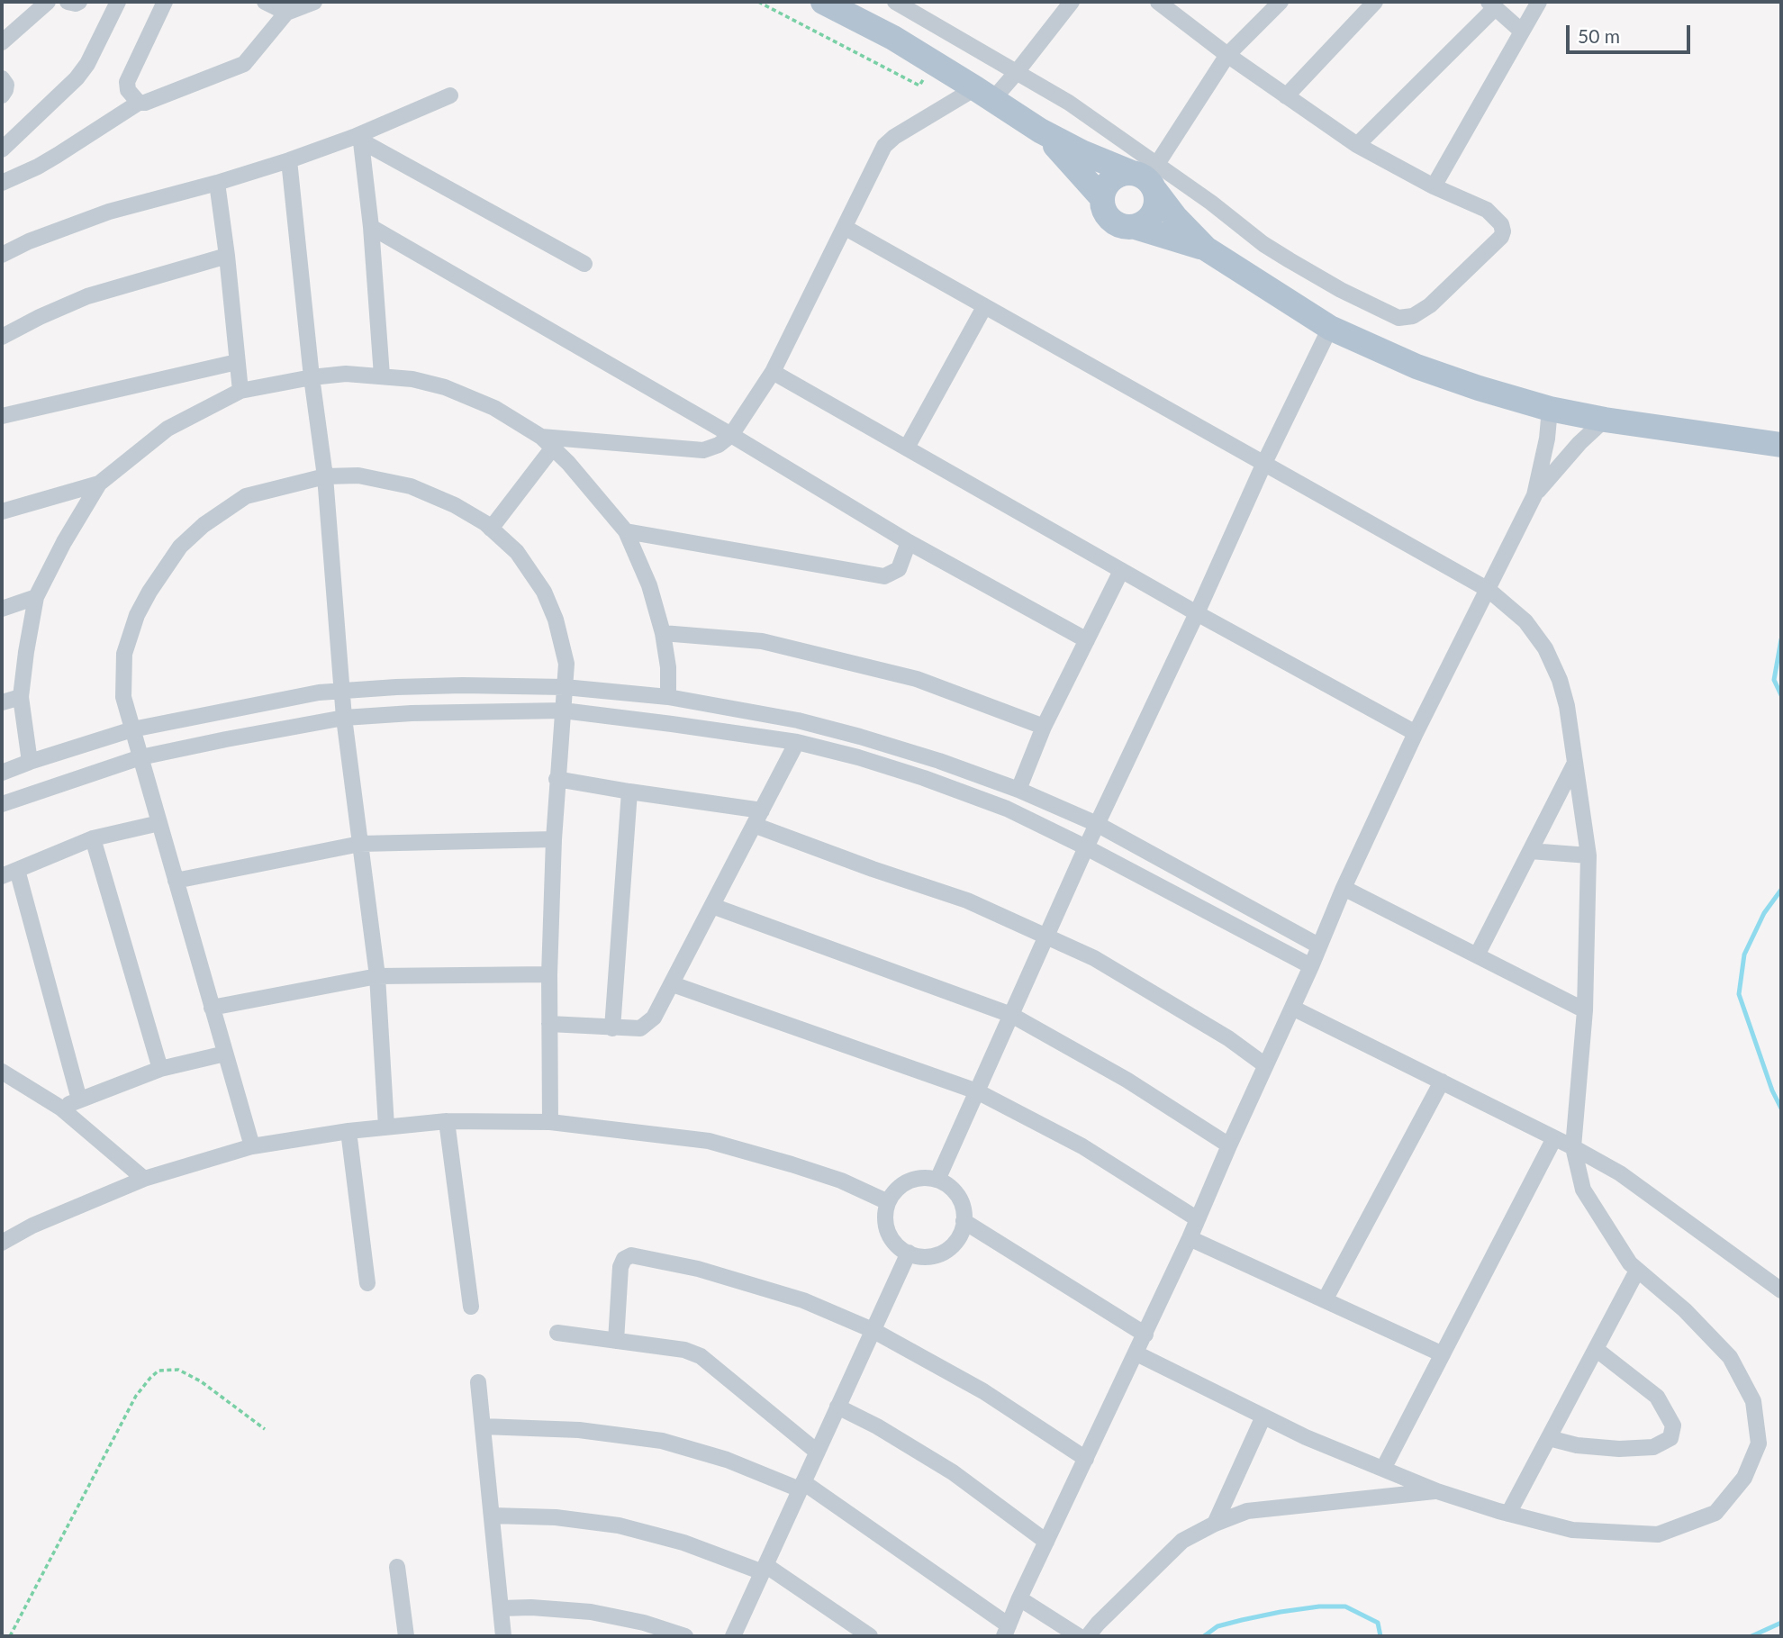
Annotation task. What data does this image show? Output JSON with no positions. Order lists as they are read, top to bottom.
{
  "scale_bar": "50 m"
}
